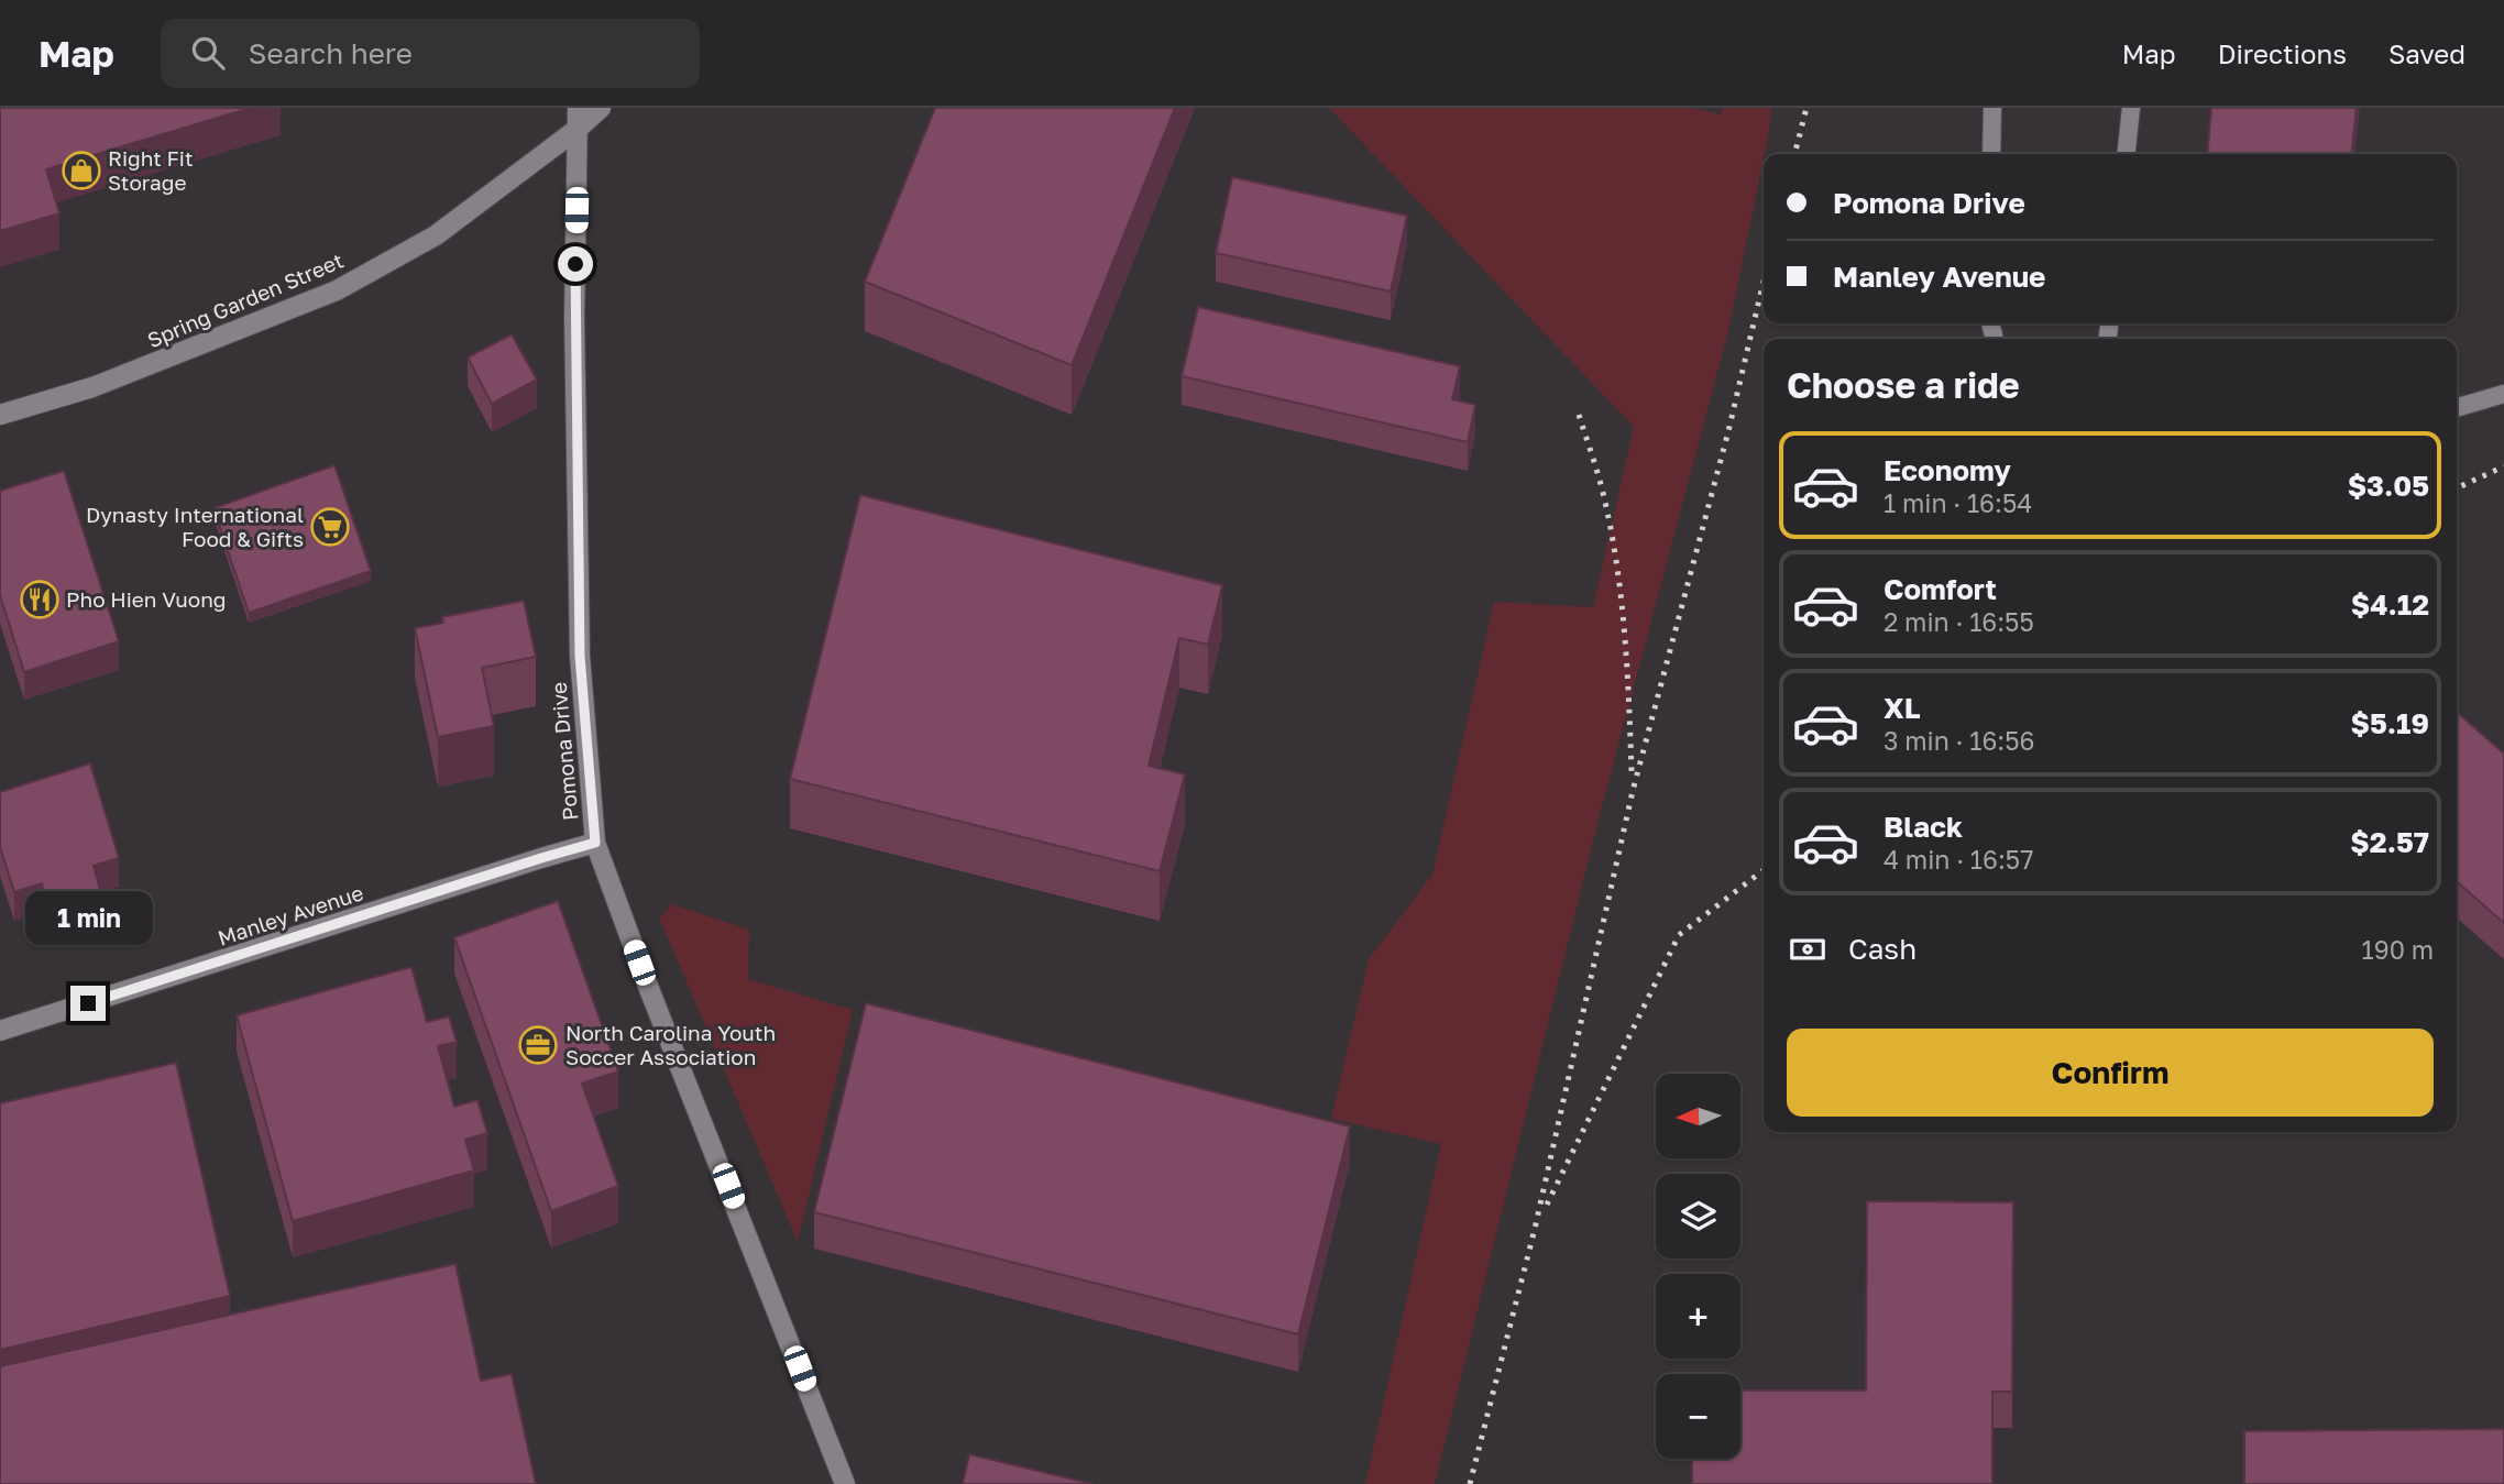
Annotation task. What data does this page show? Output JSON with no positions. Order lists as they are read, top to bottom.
{
  "streets": {
    "street": ["Spring Garden Street", "Pomona Drive", "Manley Avenue"]
  },
  "crossings": [
    ["Spring Garden Street", "Pomona Drive"],
    ["Pomona Drive", "Manley Avenue"]
  ],
  "places": {
    "shop": ["Right Fit Storage"],
    "supermarket": ["Dynasty International Food & Gifts"],
    "restaurant": ["Pho Hien Vuong"],
    "office": ["North Carolina Youth Soccer Association"]
  },
  "north": "left",
  "page": {
    "header": "Map",
    "search": "Search here",
    "nav": ["Map", "Directions", "Saved"],
    "banner": ["Pomona Drive", "Manley Avenue"],
    "heading": "Choose a ride",
    "list": [
      {
        "name": "Economy",
        "note": "1 min · 16:54",
        "value": "$3.05"
      },
      {
        "name": "Comfort",
        "note": "2 min · 16:55",
        "value": "$4.12"
      },
      {
        "name": "XL",
        "note": "3 min · 16:56",
        "value": "$5.19"
      },
      {
        "name": "Black",
        "note": "4 min · 16:57",
        "value": "$2.57"
      }
    ],
    "bubble": "1 min",
    "pay": ["Cash", "190 m"],
    "buttons": "Confirm",
    "map_buttons": ["+", "−"]
  }
}
